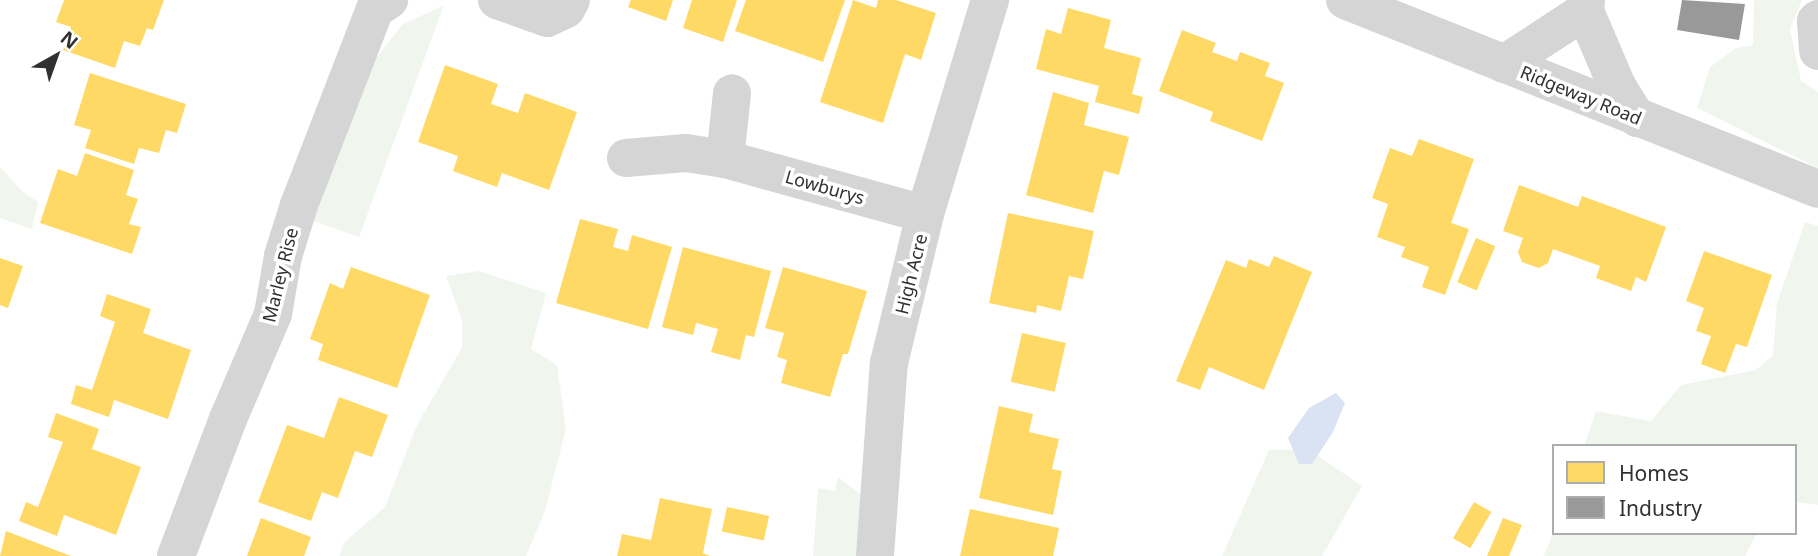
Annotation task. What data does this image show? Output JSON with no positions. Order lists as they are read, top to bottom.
{
  "streets": {
    "street": [
      "Ridgeway Road",
      "Lowburys",
      "High Acre",
      "Marley Rise"
    ]
  },
  "crossings": [
    ["Lowburys", "High Acre"]
  ],
  "legend": ["Homes", "Industry"],
  "north": "top right"
}
